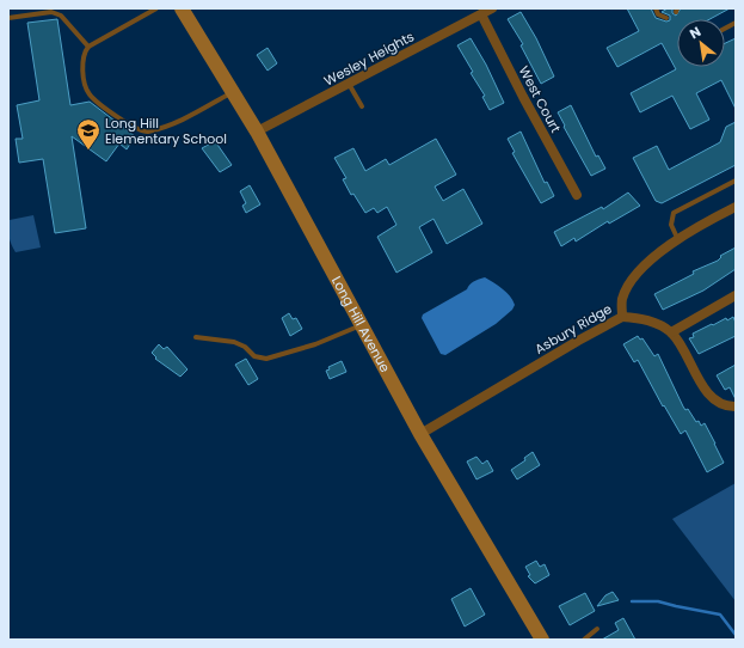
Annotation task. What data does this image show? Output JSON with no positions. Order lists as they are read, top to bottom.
{
  "streets": {
    "street": [
      "Wesley Heights",
      "West Court",
      "Long Hill Avenue",
      "Asbury Ridge"
    ]
  },
  "crossings": [
    ["Wesley Heights", "West Court"],
    ["Wesley Heights", "Long Hill Avenue"],
    ["Long Hill Avenue", "Asbury Ridge"]
  ],
  "places": {
    "school or university": ["Long Hill Elementary School"]
  },
  "north": "top left"
}
